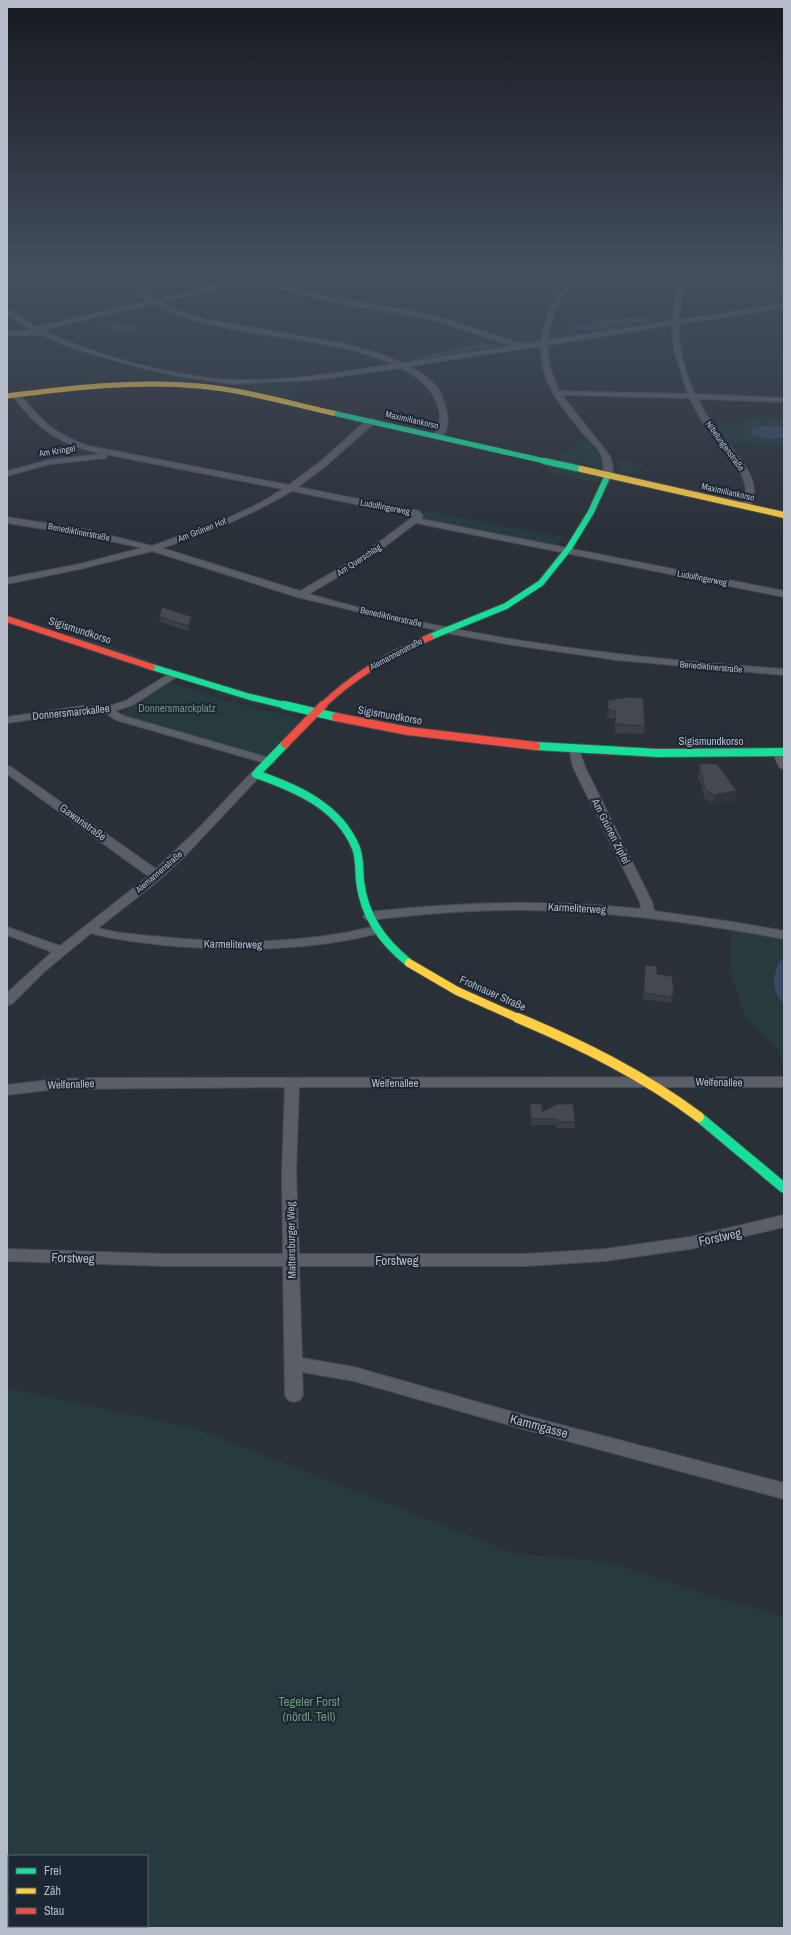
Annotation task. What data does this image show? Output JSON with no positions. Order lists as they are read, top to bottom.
{
  "streets": {
    "street": [
      "Maximiliankorso",
      "Nibelungenstraße",
      "Am Kringel",
      "Ludolfingerweg",
      "Am Grünen Hof",
      "Benediktinerstraße",
      "Am Querschlag",
      "Sigismundkorso",
      "Alemannenstraße",
      "Donnersmarckallee",
      "Gawanstraße",
      "Am Grünen Zipfel",
      "Karmeliterweg",
      "Frohnauer Straße",
      "Welfenallee",
      "Forstweg",
      "Mattersburger Weg",
      "Kammgasse"
    ]
  },
  "crossings": [
    ["Maximiliankorso", "Nibelungenstraße"],
    ["Maximiliankorso", "Ludolfingerweg"],
    ["Maximiliankorso", "Am Grünen Hof"],
    ["Maximiliankorso", "Alemannenstraße"],
    ["Am Kringel", "Ludolfingerweg"],
    ["Ludolfingerweg", "Am Grünen Hof"],
    ["Ludolfingerweg", "Am Querschlag"],
    ["Ludolfingerweg", "Alemannenstraße"],
    ["Am Grünen Hof", "Benediktinerstraße"],
    ["Benediktinerstraße", "Am Querschlag"],
    ["Benediktinerstraße", "Alemannenstraße"],
    ["Sigismundkorso", "Alemannenstraße"],
    ["Sigismundkorso", "Donnersmarckallee"],
    ["Sigismundkorso", "Am Grünen Zipfel"],
    ["Alemannenstraße", "Gawanstraße"],
    ["Alemannenstraße", "Karmeliterweg"],
    ["Alemannenstraße", "Frohnauer Straße"],
    ["Am Grünen Zipfel", "Karmeliterweg"],
    ["Karmeliterweg", "Frohnauer Straße"],
    ["Frohnauer Straße", "Welfenallee"],
    ["Welfenallee", "Mattersburger Weg"],
    ["Forstweg", "Mattersburger Weg"],
    ["Mattersburger Weg", "Kammgasse"]
  ],
  "parks": ["Donnersmarckplatz", "Tegeler Forst (nördl. Teil)"],
  "legend": ["Frei", "Zäh", "Stau"]
}
